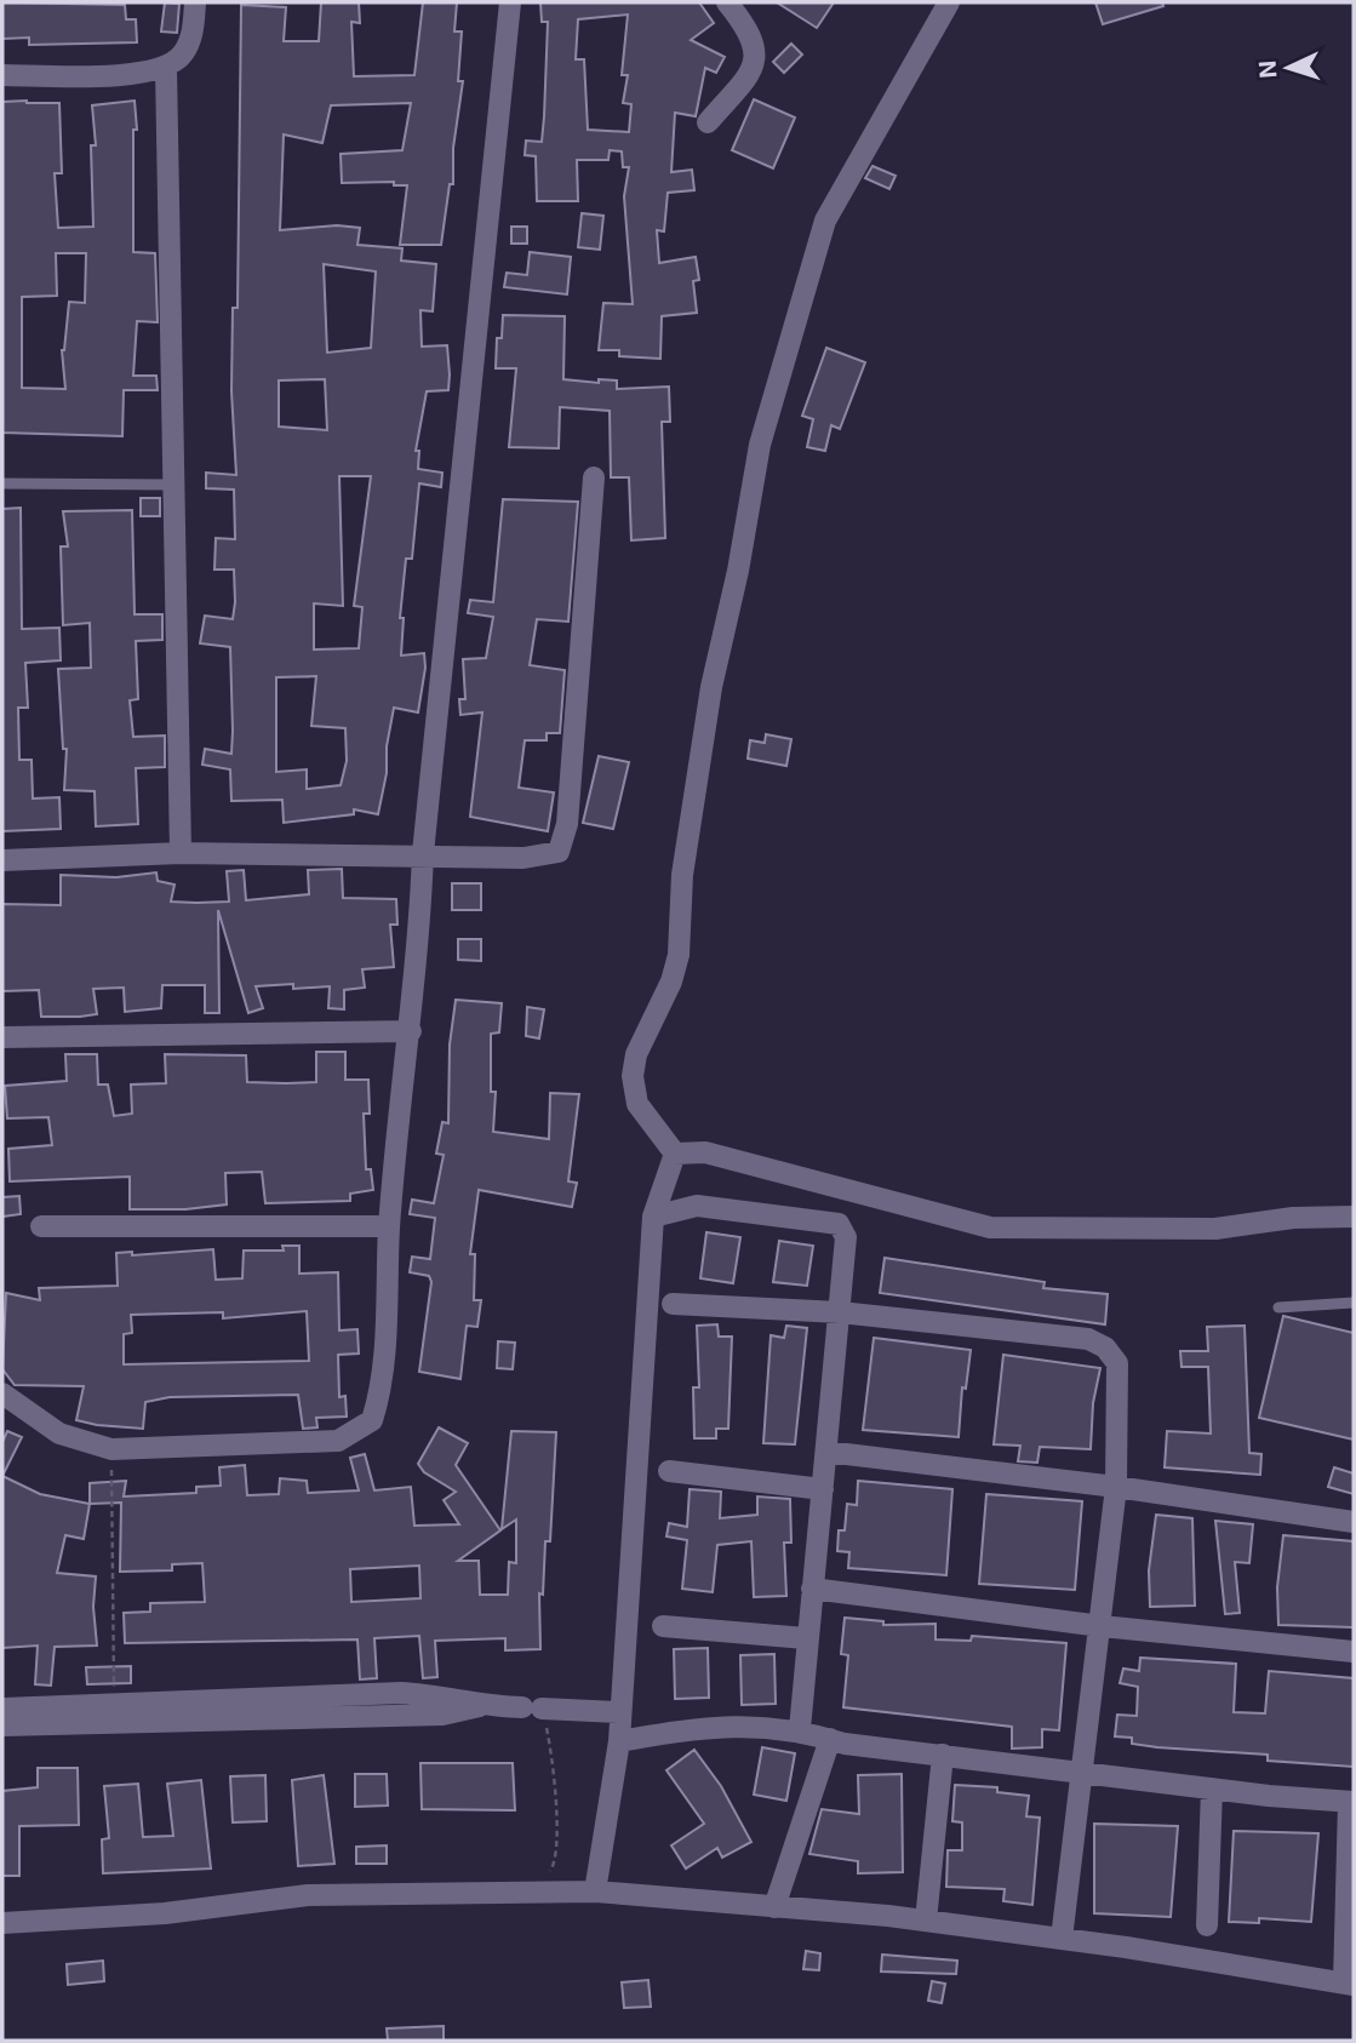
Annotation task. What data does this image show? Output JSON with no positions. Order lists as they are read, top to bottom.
{
  "north": "left"
}
